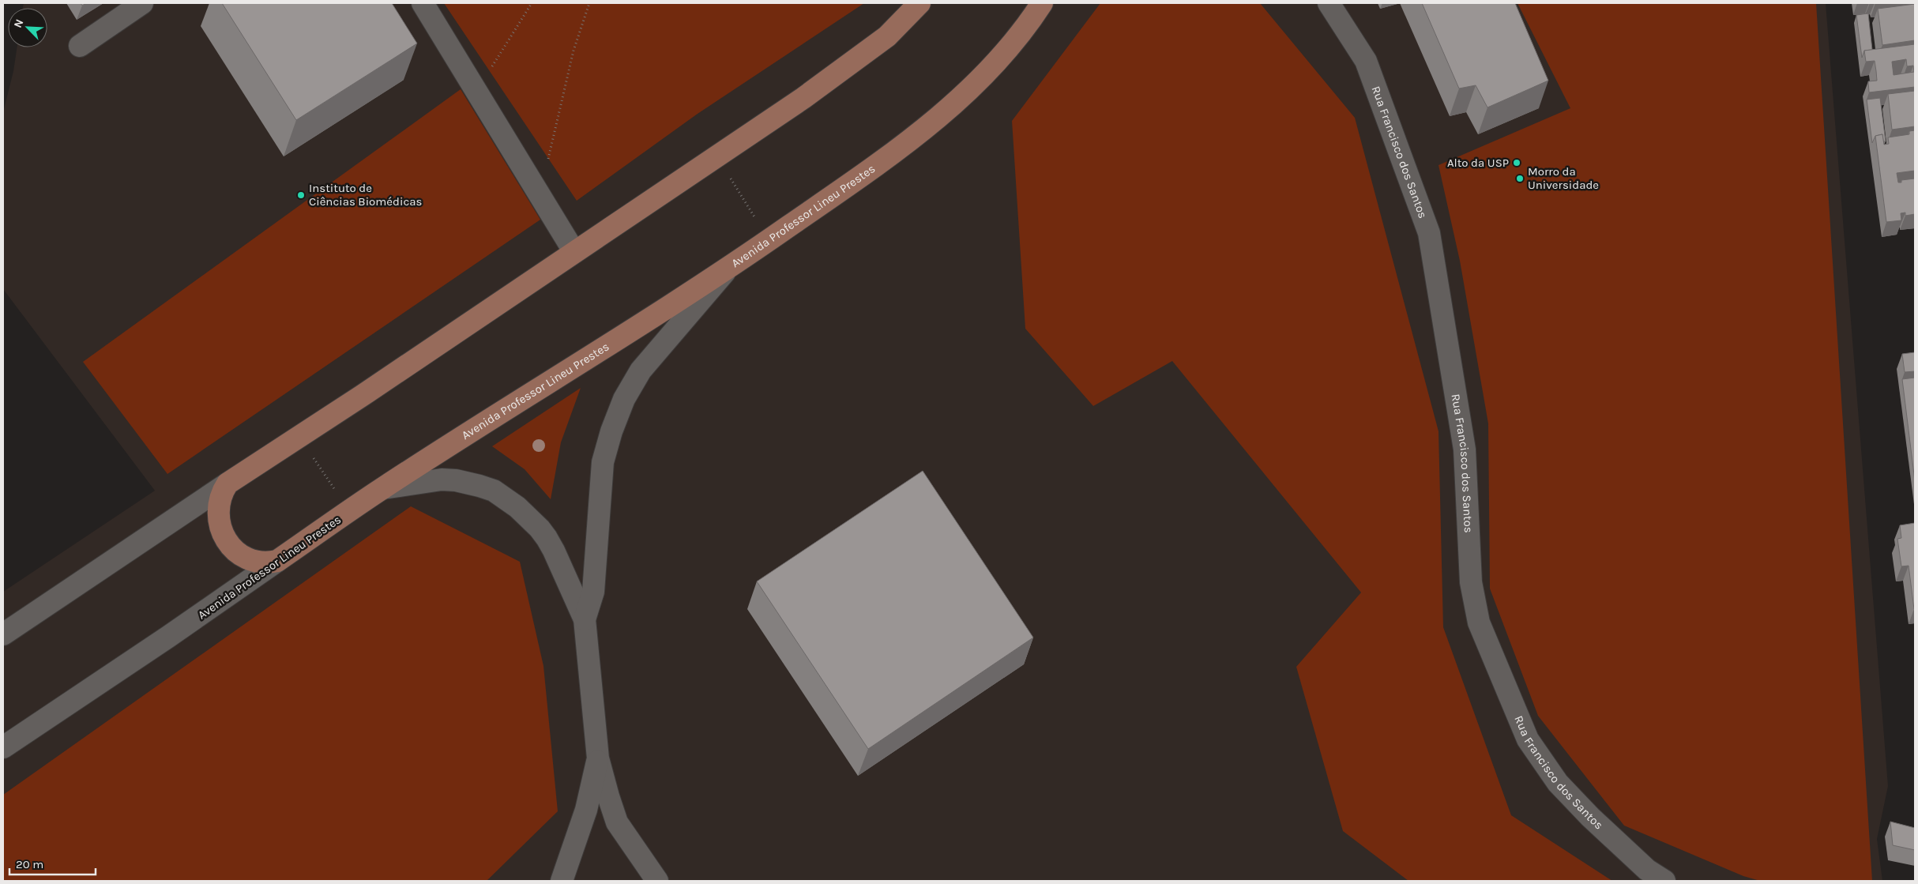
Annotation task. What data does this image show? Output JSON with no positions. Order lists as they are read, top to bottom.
{
  "streets": {
    "main road": ["Avenida Professor Lineu Prestes"],
    "street": ["Rua Francisco dos Santos"]
  },
  "places": ["Alto da USP", "Morro da Universidade", "Instituto de Ciências Biomédicas"],
  "scale_bar": "20 m",
  "north": "top left"
}
